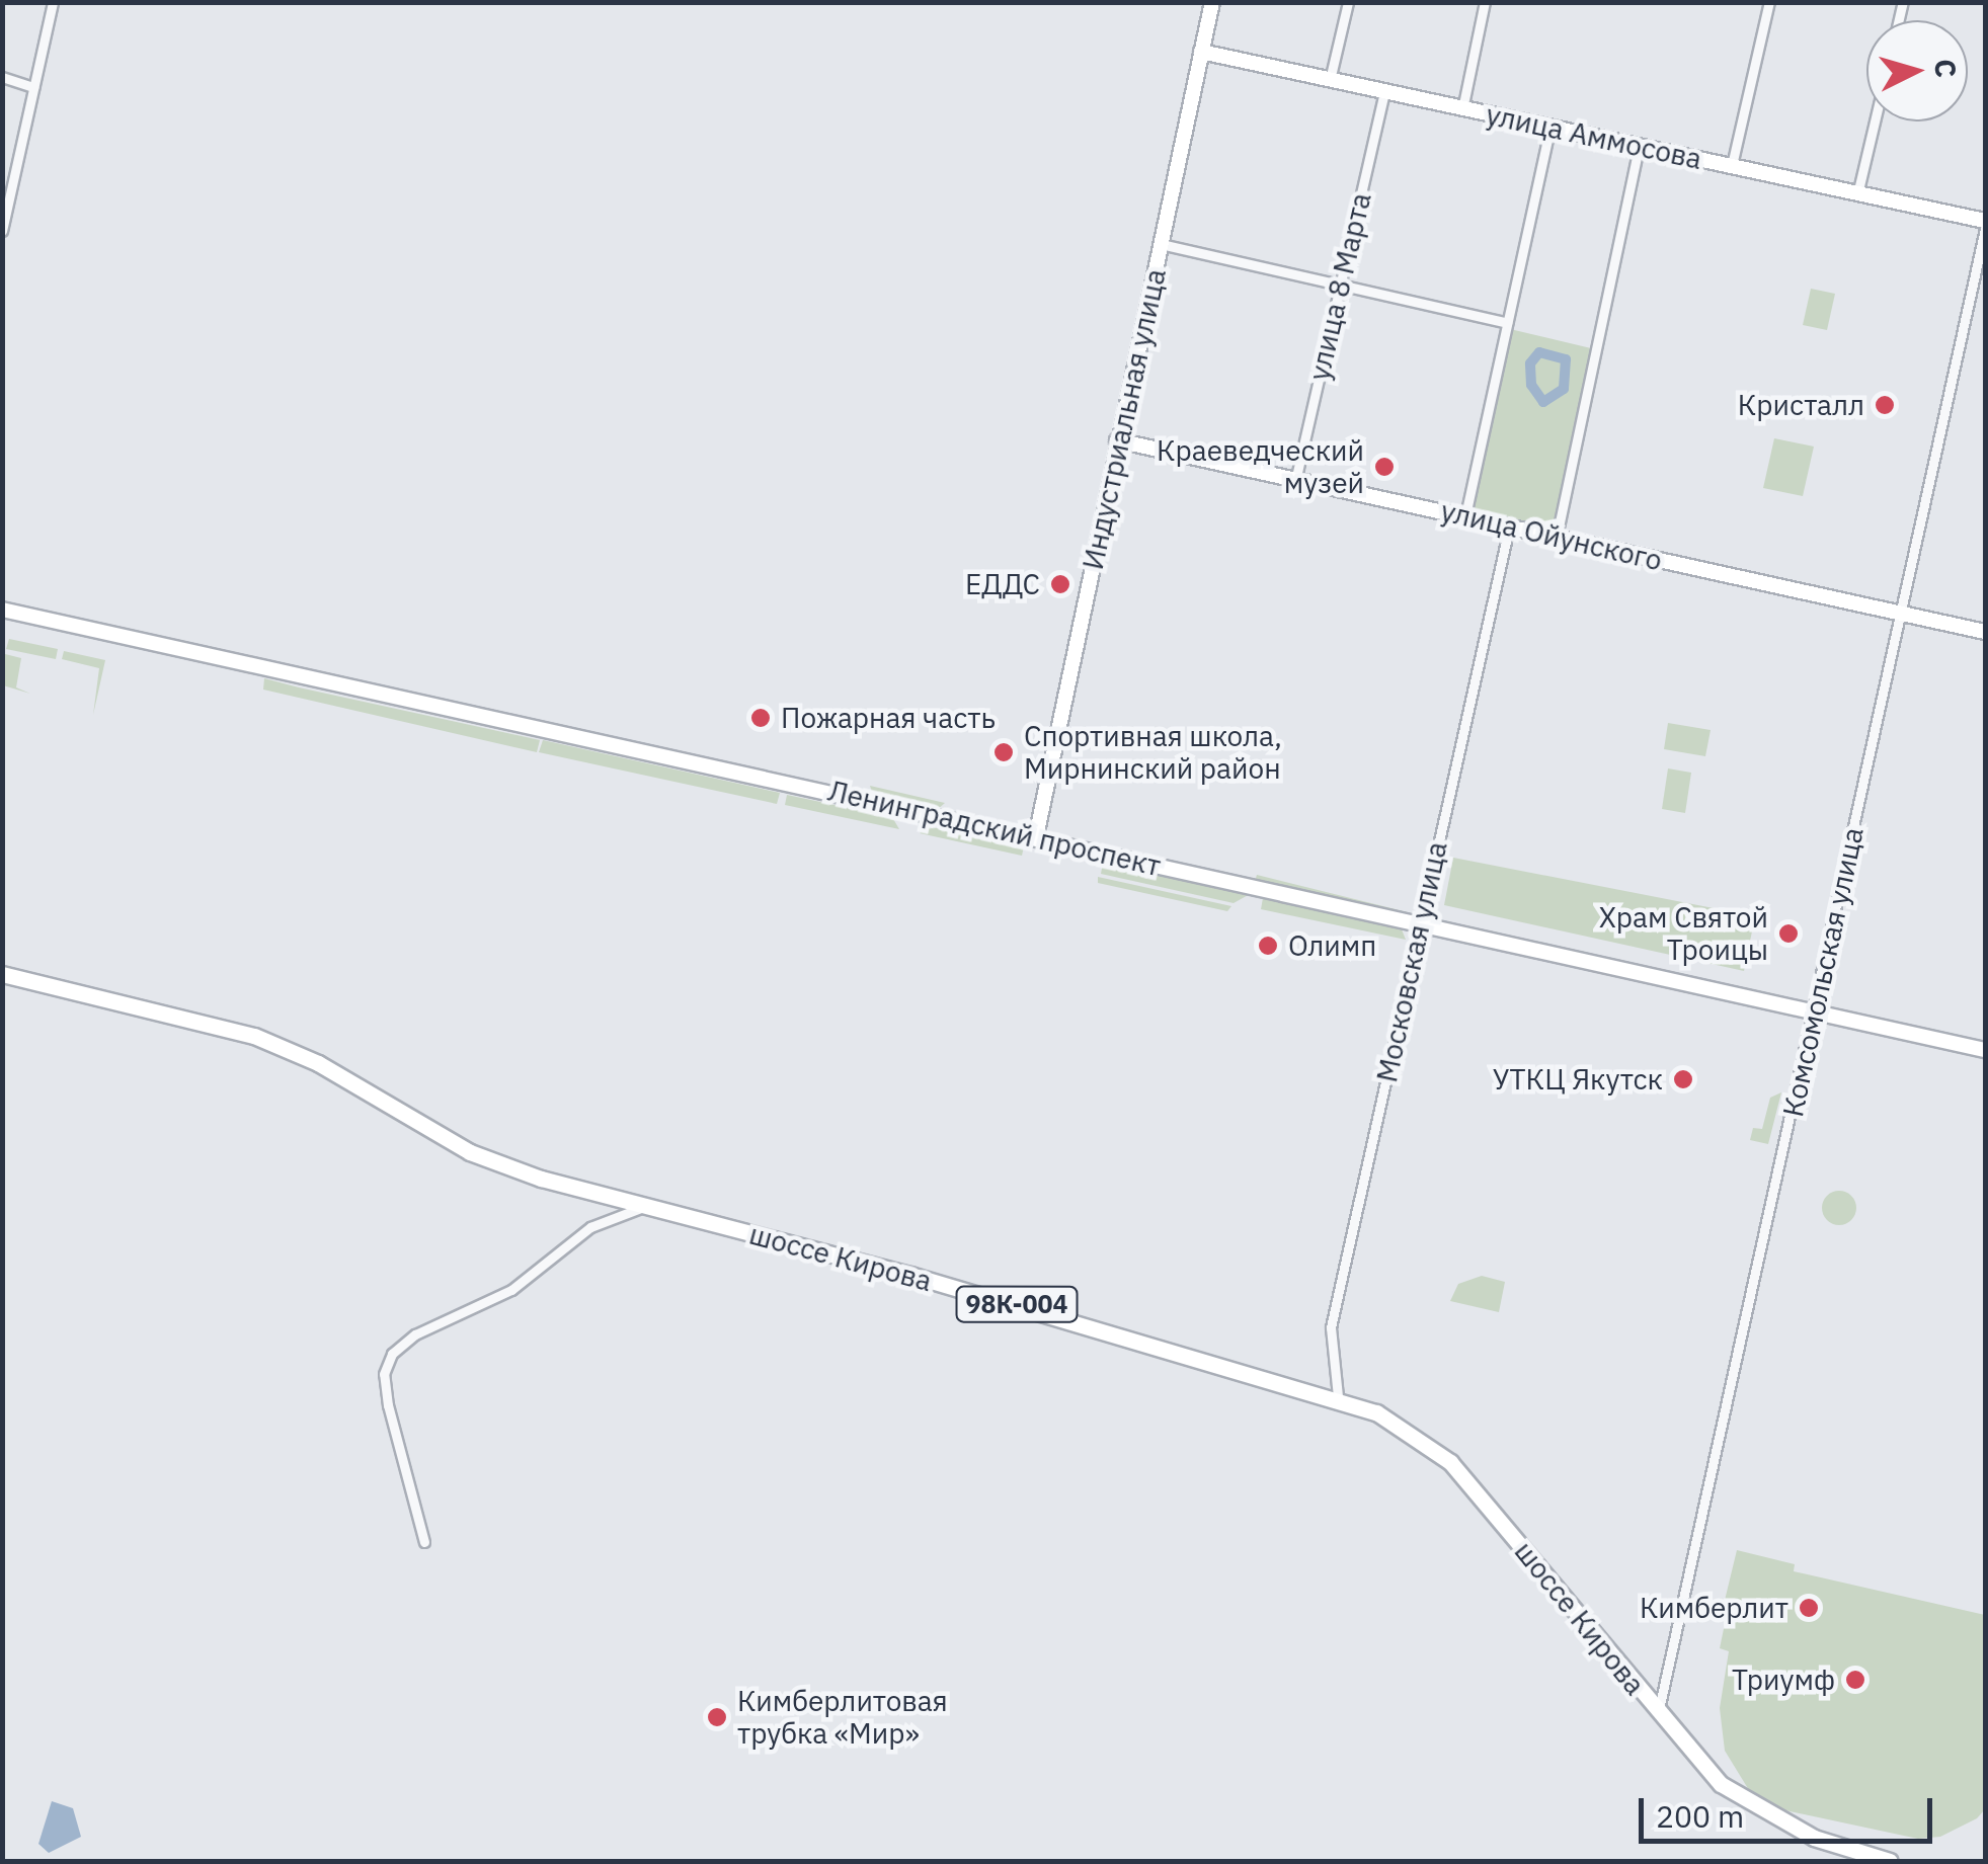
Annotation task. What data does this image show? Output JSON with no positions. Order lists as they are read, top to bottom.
{
  "streets": {
    "main road": [
      "улица Аммосова",
      "Индустриальная улица",
      "улица Ойунского",
      "Ленинградский проспект",
      "шоссе Кирова",
      "98К-004"
    ],
    "street": ["улица 8 Марта", "Московская улица", "Комсомольская улица"]
  },
  "crossings": [
    ["улица Аммосова", "улица 8 Марта"],
    ["улица Аммосова", "Индустриальная улица"],
    ["улица 8 Марта", "улица Ойунского"],
    ["Индустриальная улица", "улица Ойунского"],
    ["Индустриальная улица", "Ленинградский проспект"],
    ["улица Ойунского", "Московская улица"],
    ["улица Ойунского", "Комсомольская улица"],
    ["Ленинградский проспект", "Московская улица"],
    ["Ленинградский проспект", "Комсомольская улица"],
    ["Московская улица", "шоссе Кирова"],
    ["Комсомольская улица", "шоссе Кирова"]
  ],
  "places": [
    "Кристалл",
    "Краеведческий музей",
    "ЕДДС",
    "Пожарная часть",
    "Спортивная школа, Мирнинский район",
    "Храм Святой Троицы",
    "Олимп",
    "УТКЦ Якутск",
    "Кимберлит",
    "Триумф",
    "Кимберлитовая трубка «Мир»"
  ],
  "scale_bar": "200 m",
  "north": "right"
}
